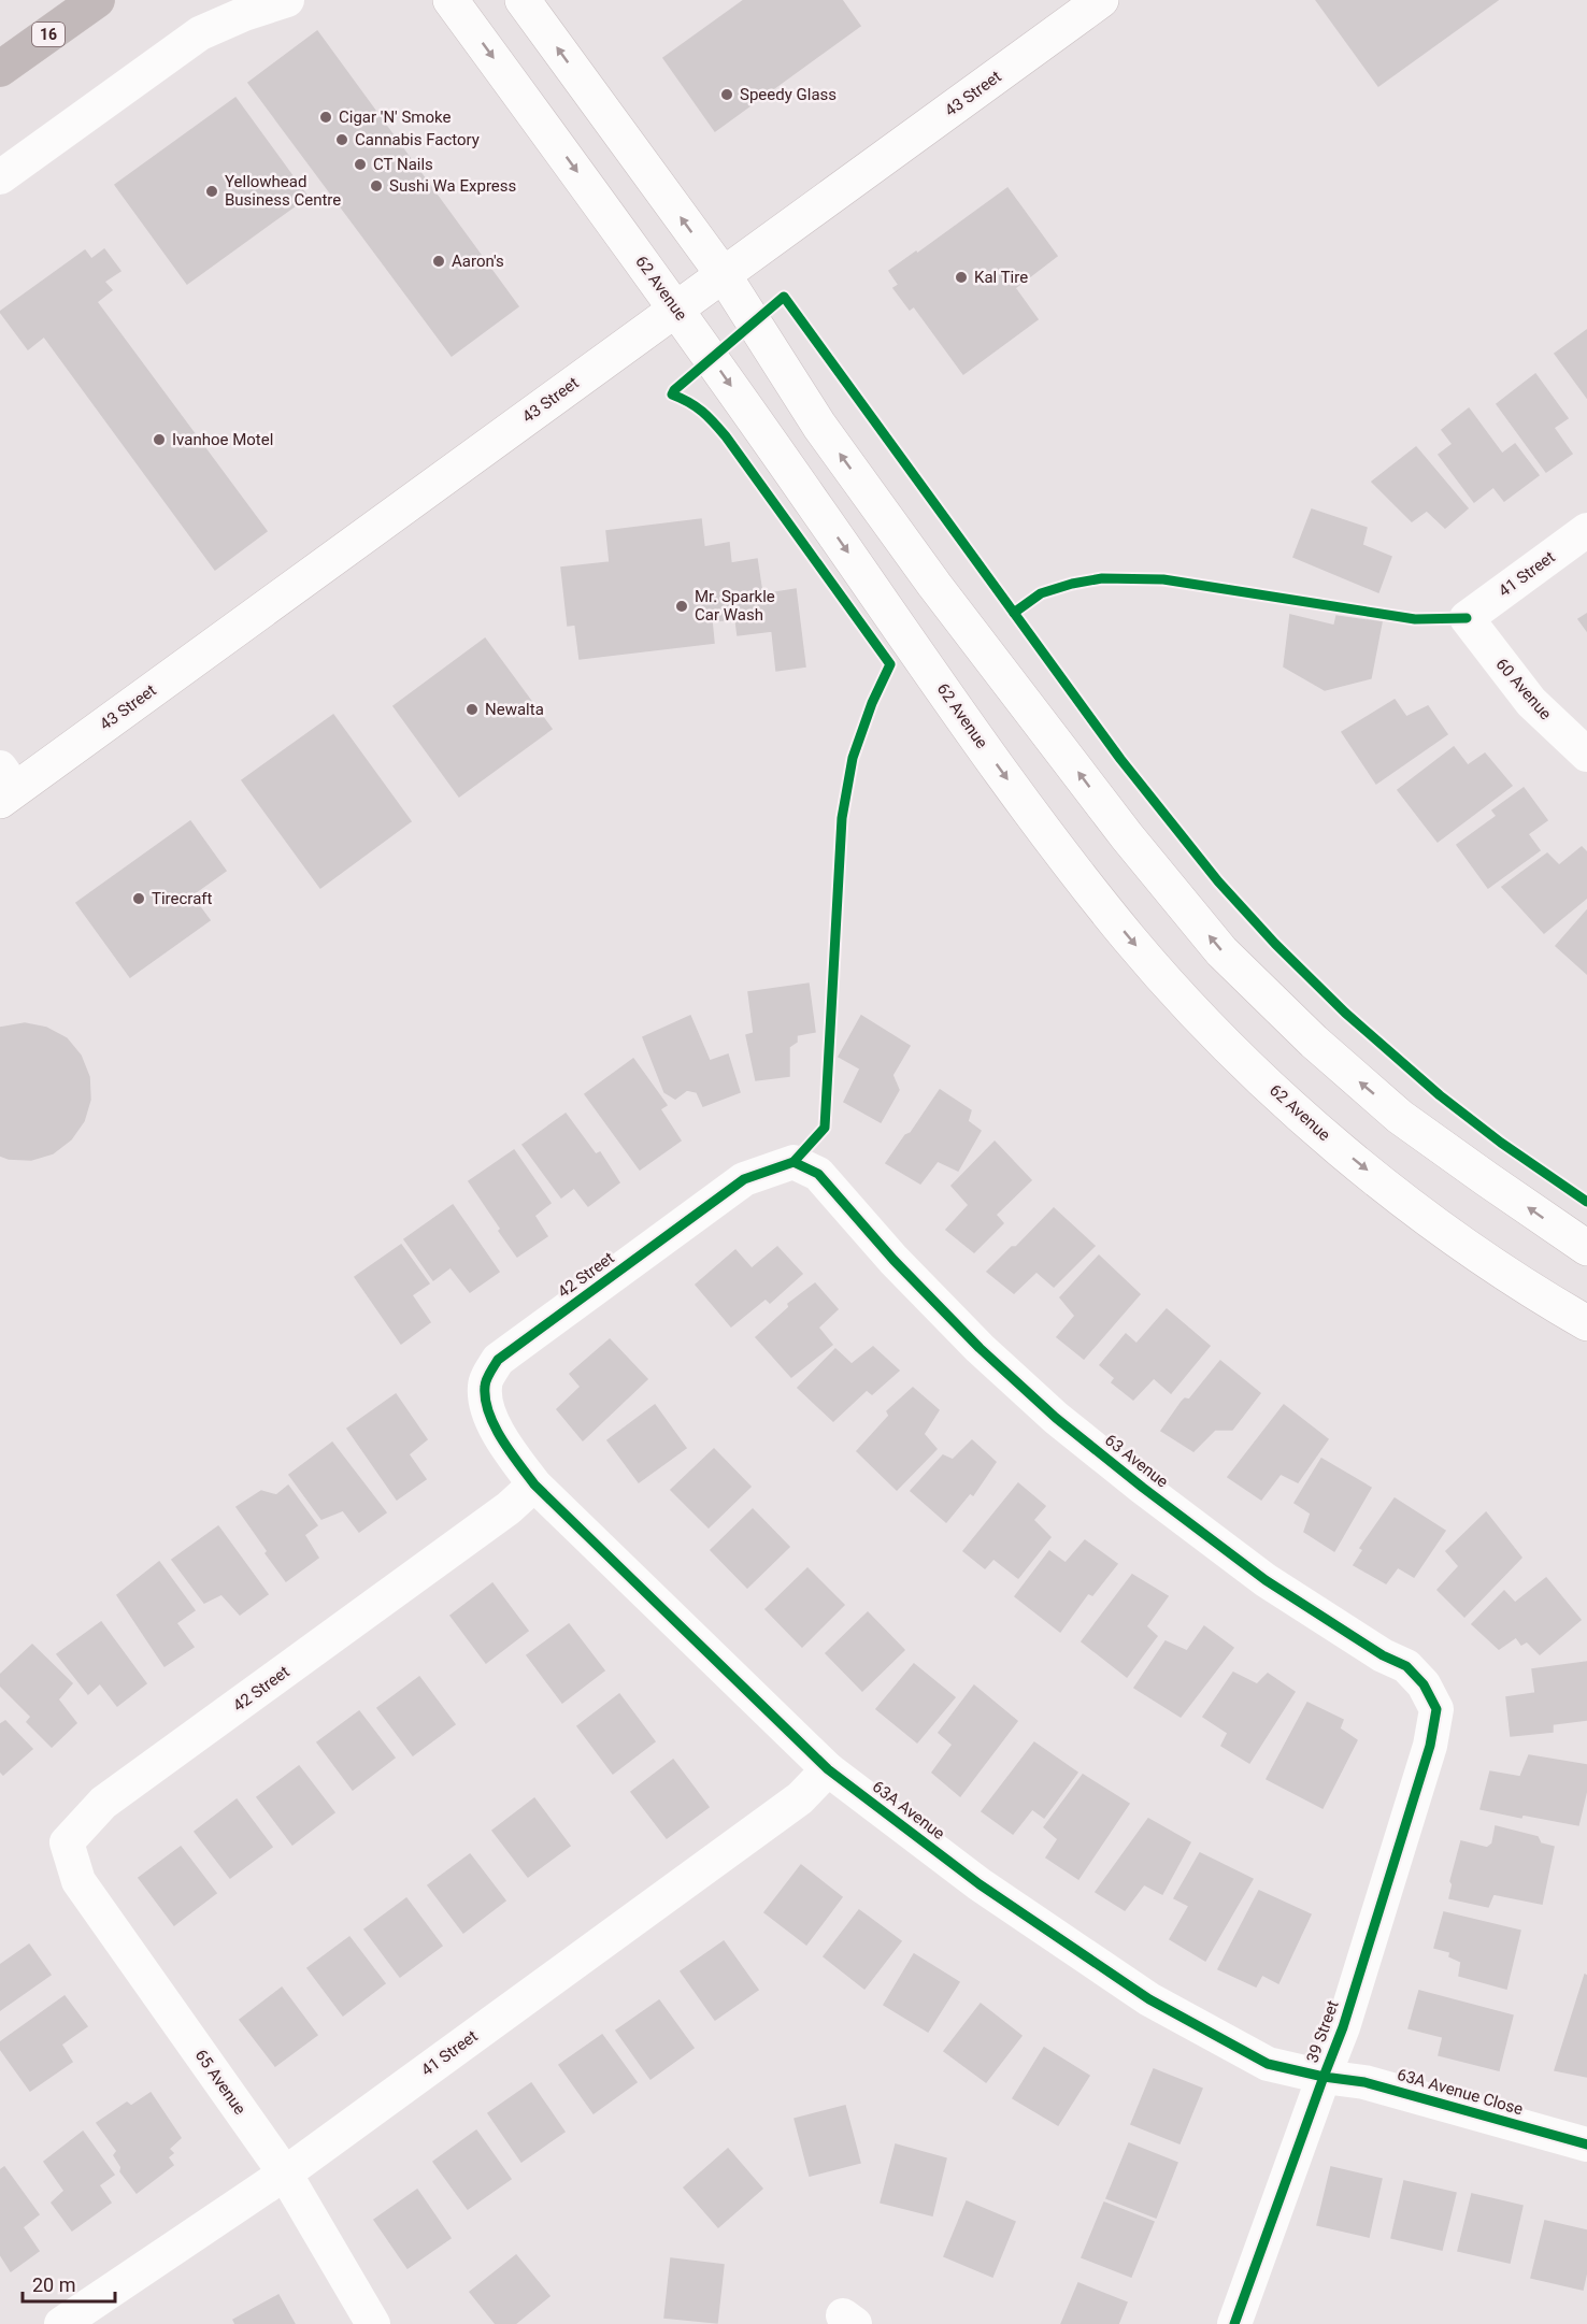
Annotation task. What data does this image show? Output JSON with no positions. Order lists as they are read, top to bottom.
{
  "streets": {
    "highway": ["16"],
    "main road": ["43 Street", "62 Avenue"],
    "street": [
      "41 Street",
      "60 Avenue",
      "42 Street",
      "63 Avenue",
      "63A Avenue",
      "39 Street",
      "65 Avenue",
      "63A Avenue Close"
    ]
  },
  "crossings": [
    ["43 Street", "62 Avenue"],
    ["41 Street", "60 Avenue"],
    ["41 Street", "63A Avenue"],
    ["41 Street", "65 Avenue"],
    ["42 Street", "63 Avenue"],
    ["42 Street", "63A Avenue"],
    ["42 Street", "65 Avenue"],
    ["63 Avenue", "39 Street"],
    ["63A Avenue", "39 Street"],
    ["63A Avenue", "63A Avenue Close"],
    ["39 Street", "63A Avenue Close"]
  ],
  "places": [
    "Speedy Glass",
    "Cigar 'N' Smoke",
    "Cannabis Factory",
    "CT Nails",
    "Sushi Wa Express",
    "Yellowhead Business Centre",
    "Aaron's",
    "Kal Tire",
    "Ivanhoe Motel",
    "Mr. Sparkle Car Wash",
    "Newalta",
    "Tirecraft"
  ],
  "scale_bar": "20 m"
}
